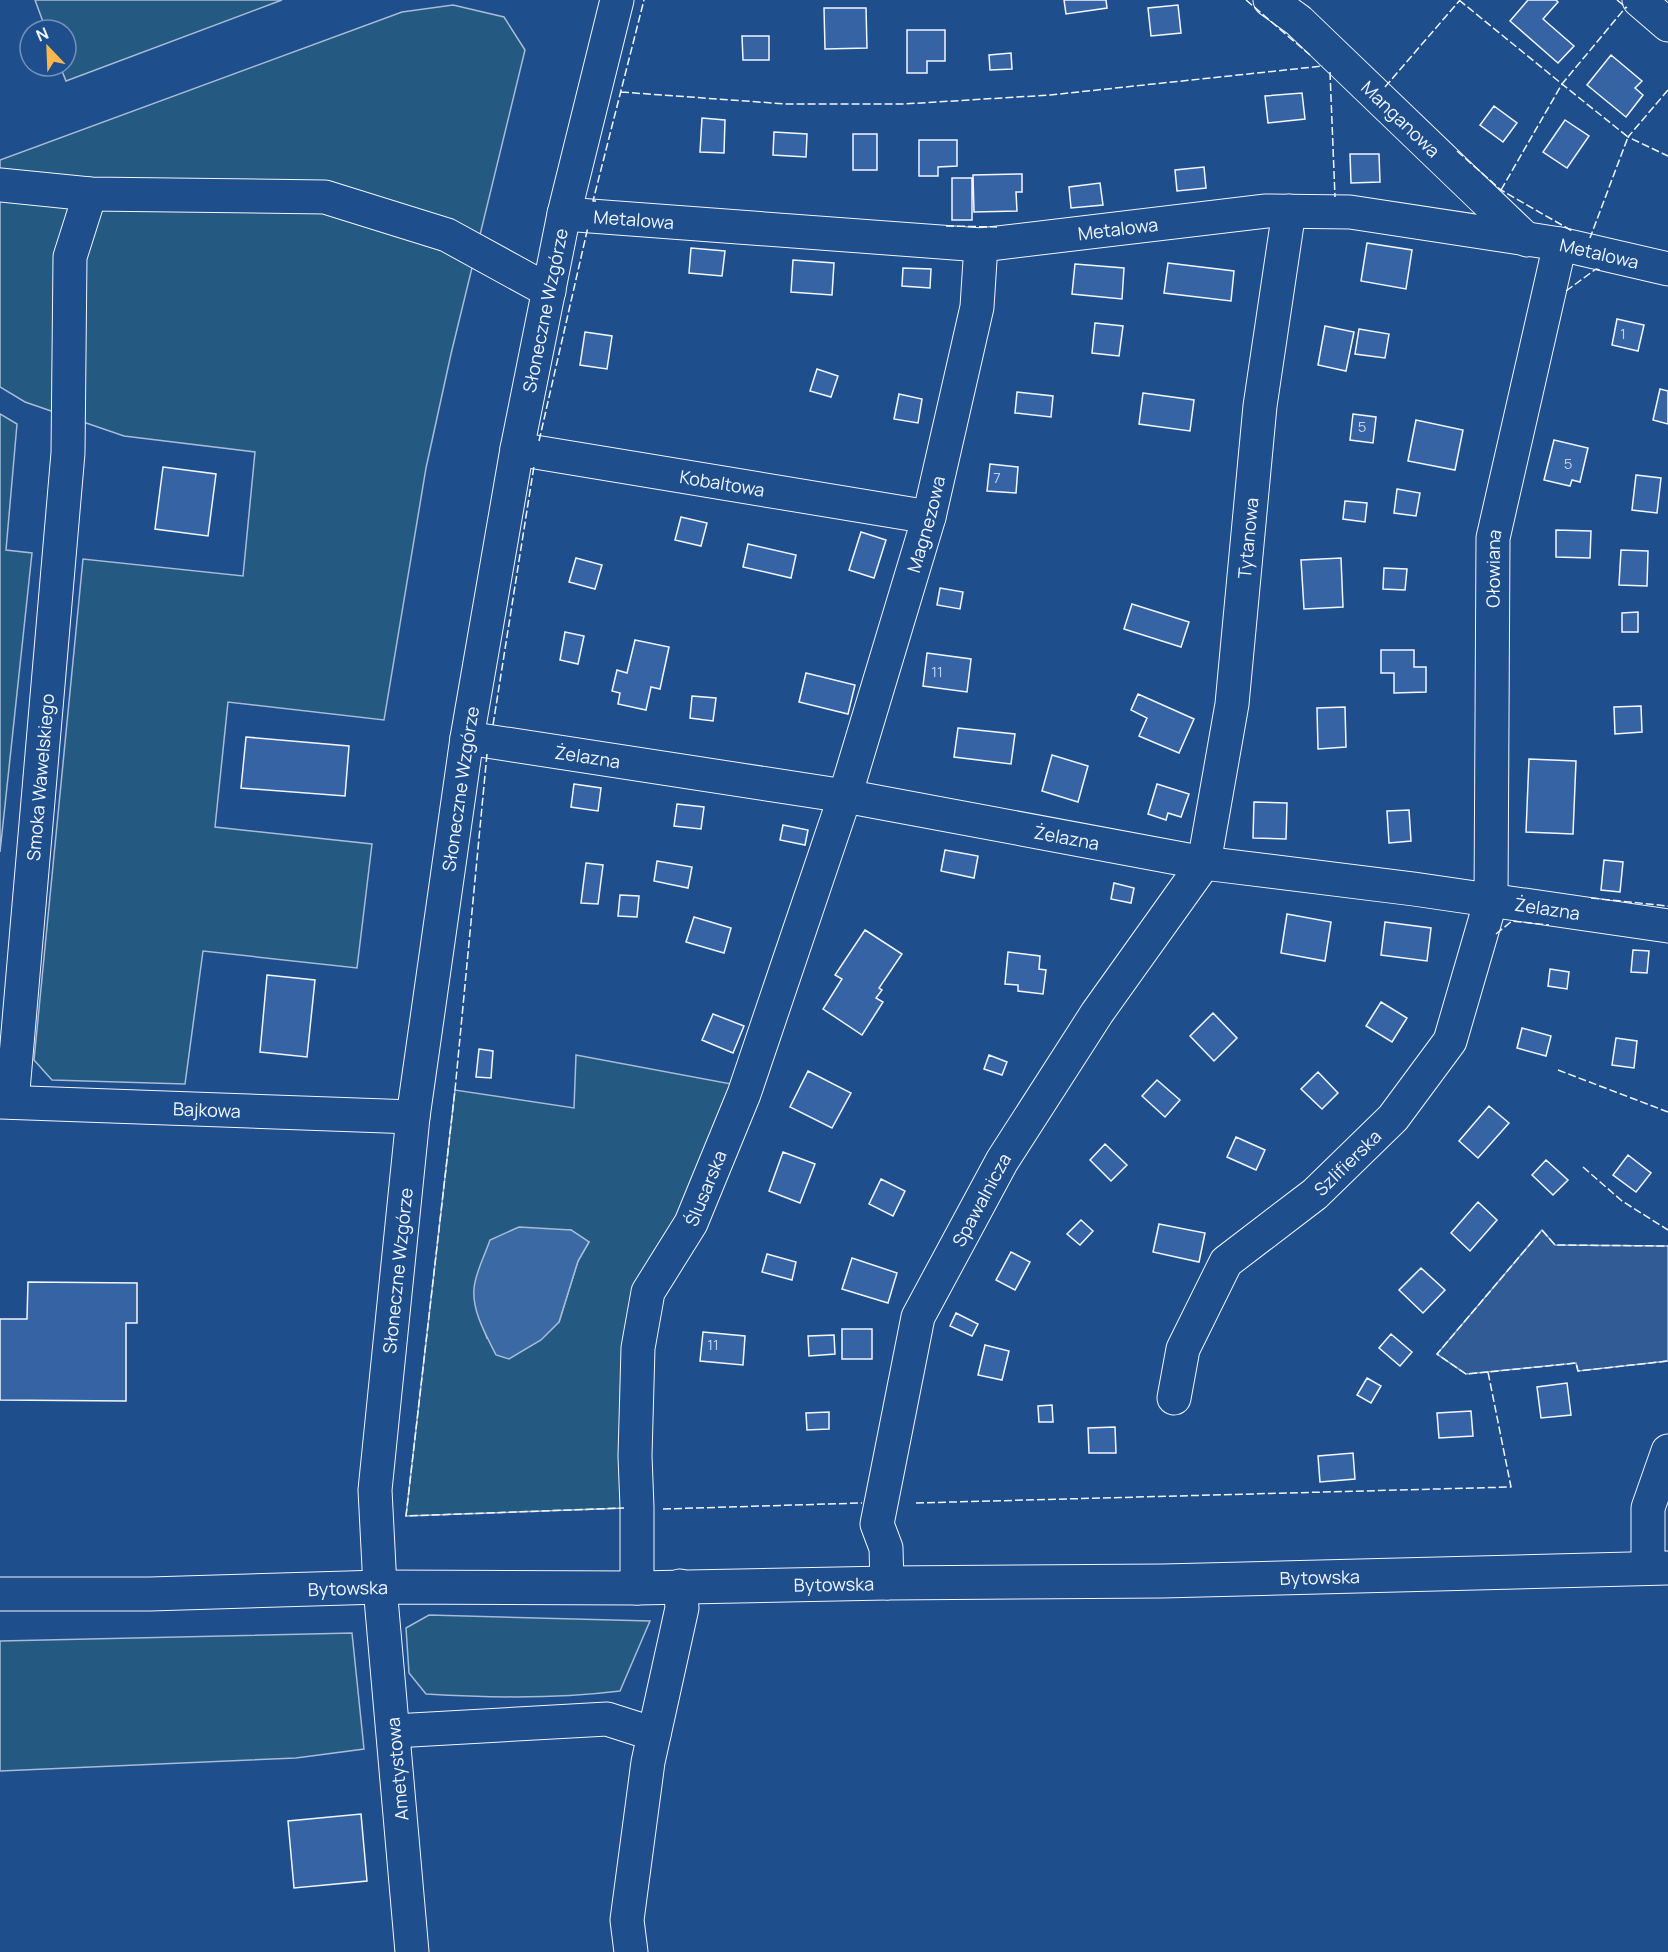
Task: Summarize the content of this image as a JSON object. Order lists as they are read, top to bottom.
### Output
{
  "streets": {
    "street": [
      "Manganowa",
      "Metalowa",
      "Słoneczne Wzgórze",
      "Kobaltowa",
      "Magnezowa",
      "Tytanowa",
      "Ołowiana",
      "Żelazna",
      "Smoka Wawelskiego",
      "Bajkowa",
      "Szlifierska",
      "Ślusarska",
      "Spawalnicza",
      "Bytowska",
      "Ametystowa"
    ]
  },
  "crossings": [
    ["Manganowa", "Metalowa"],
    ["Metalowa", "Słoneczne Wzgórze"],
    ["Metalowa", "Magnezowa"],
    ["Metalowa", "Tytanowa"],
    ["Metalowa", "Ołowiana"],
    ["Słoneczne Wzgórze", "Kobaltowa"],
    ["Słoneczne Wzgórze", "Żelazna"],
    ["Słoneczne Wzgórze", "Bajkowa"],
    ["Słoneczne Wzgórze", "Bytowska"],
    ["Słoneczne Wzgórze", "Ametystowa"],
    ["Kobaltowa", "Magnezowa"],
    ["Magnezowa", "Żelazna"],
    ["Magnezowa", "Ślusarska"],
    ["Tytanowa", "Żelazna"],
    ["Tytanowa", "Spawalnicza"],
    ["Ołowiana", "Żelazna"],
    ["Ołowiana", "Szlifierska"],
    ["Żelazna", "Szlifierska"],
    ["Żelazna", "Ślusarska"],
    ["Żelazna", "Spawalnicza"],
    ["Smoka Wawelskiego", "Bajkowa"],
    ["Ślusarska", "Bytowska"],
    ["Spawalnicza", "Bytowska"],
    ["Bytowska", "Ametystowa"]
  ],
  "house_numbers": [
    "1",
    "5",
    "5",
    "7",
    "11",
    "11"
  ],
  "north": "top left"
}
